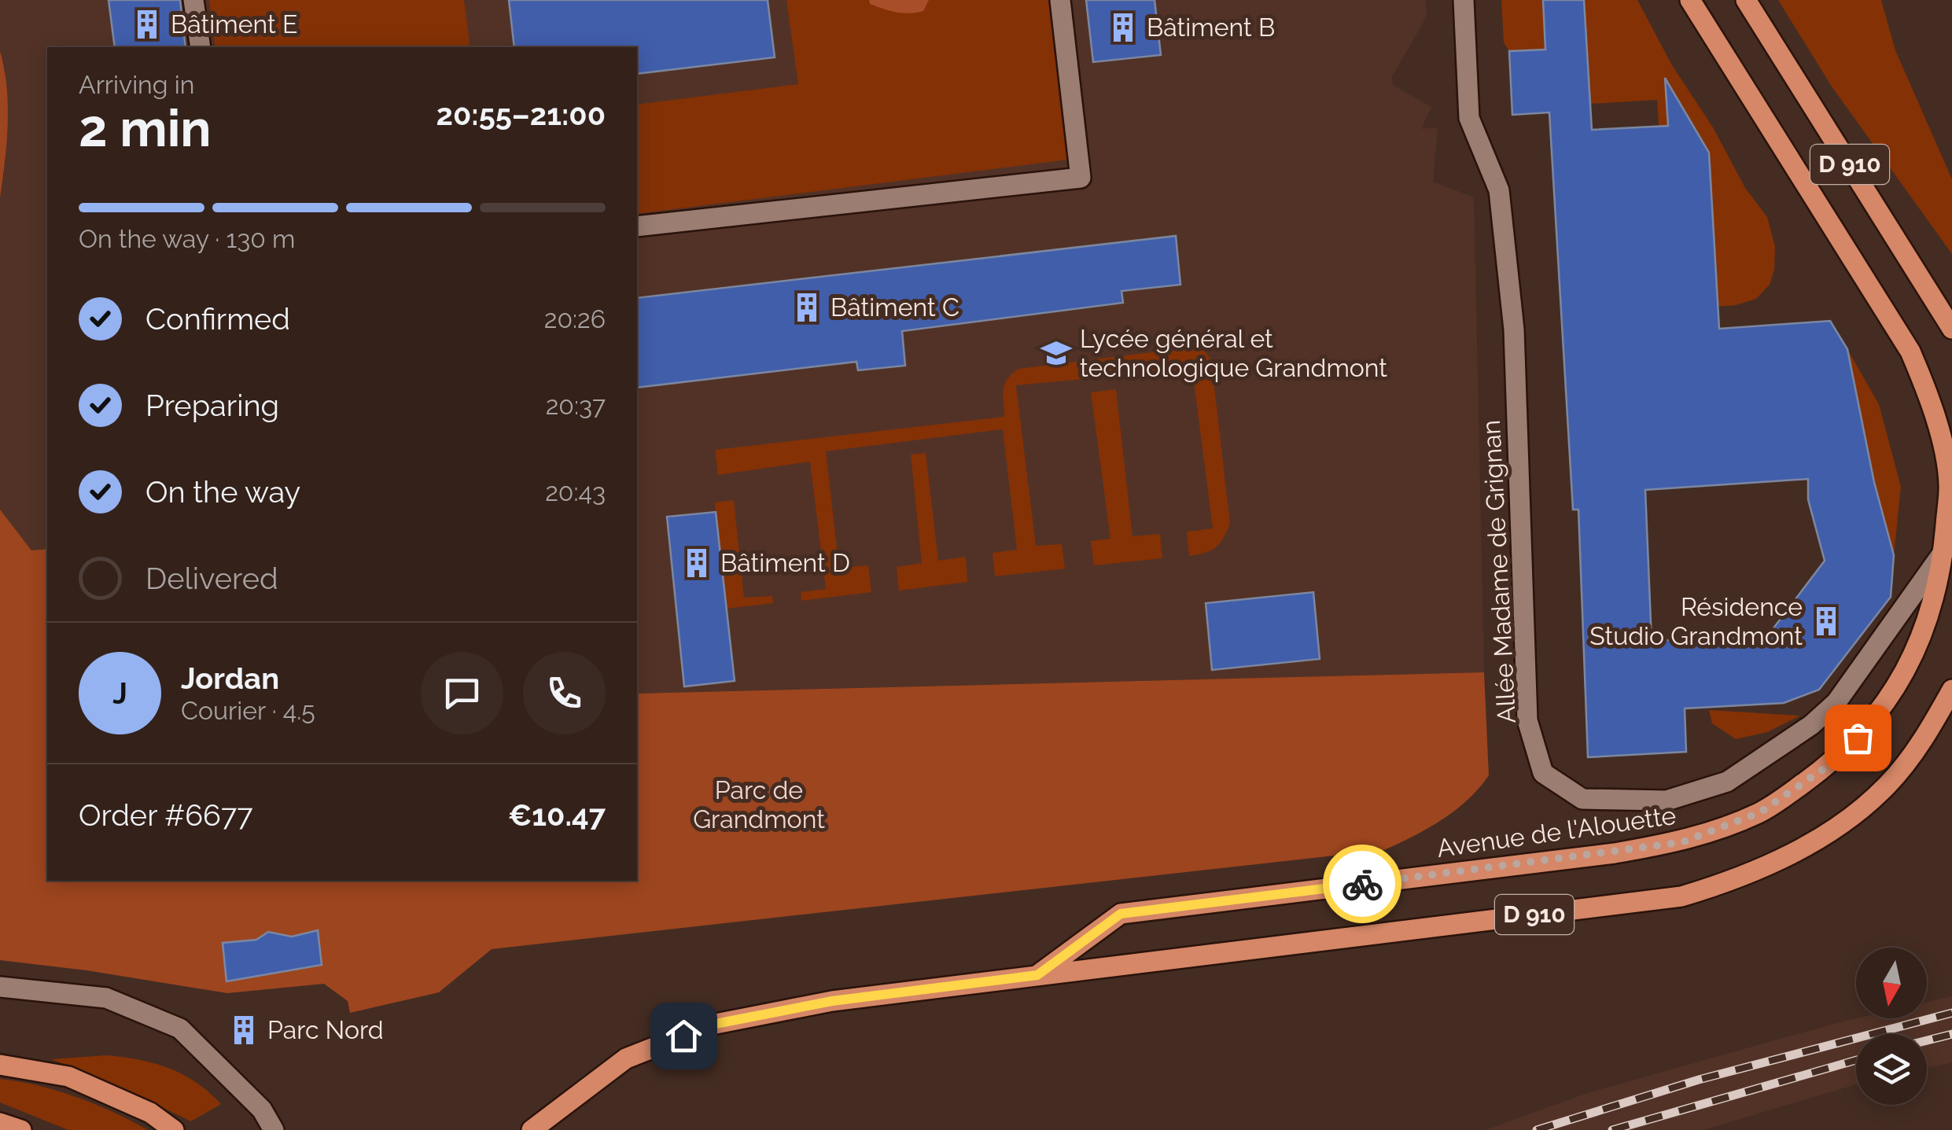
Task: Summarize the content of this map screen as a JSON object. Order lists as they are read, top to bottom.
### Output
{
  "streets": {
    "main road": ["D 910", "Avenue de l'Alouette"],
    "street": ["Allée Madame de Grignan"]
  },
  "crossings": [
    ["Allée Madame de Grignan", "Avenue de l'Alouette"]
  ],
  "parks": ["Parc de Grandmont"],
  "places": {
    "building": [
      "Bâtiment E",
      "Bâtiment B",
      "Bâtiment C",
      "Bâtiment D",
      "Résidence Studio Grandmont",
      "Parc Nord"
    ],
    "school or university": ["Lycée général et technologique Grandmont"]
  },
  "north": "bottom",
  "page": {
    "heading": ["2 min", "Arriving in", "20:55–21:00"],
    "panel": [
      "Jordan",
      "Courier · 4.5",
      "Order #6677",
      "€10.47"
    ],
    "bar": "On the way · 130 m",
    "list": [
      ["Confirmed", "20:26"],
      ["Preparing", "20:37"],
      ["On the way", "20:43"],
      "Delivered"
    ],
    "round": "J"
  }
}
